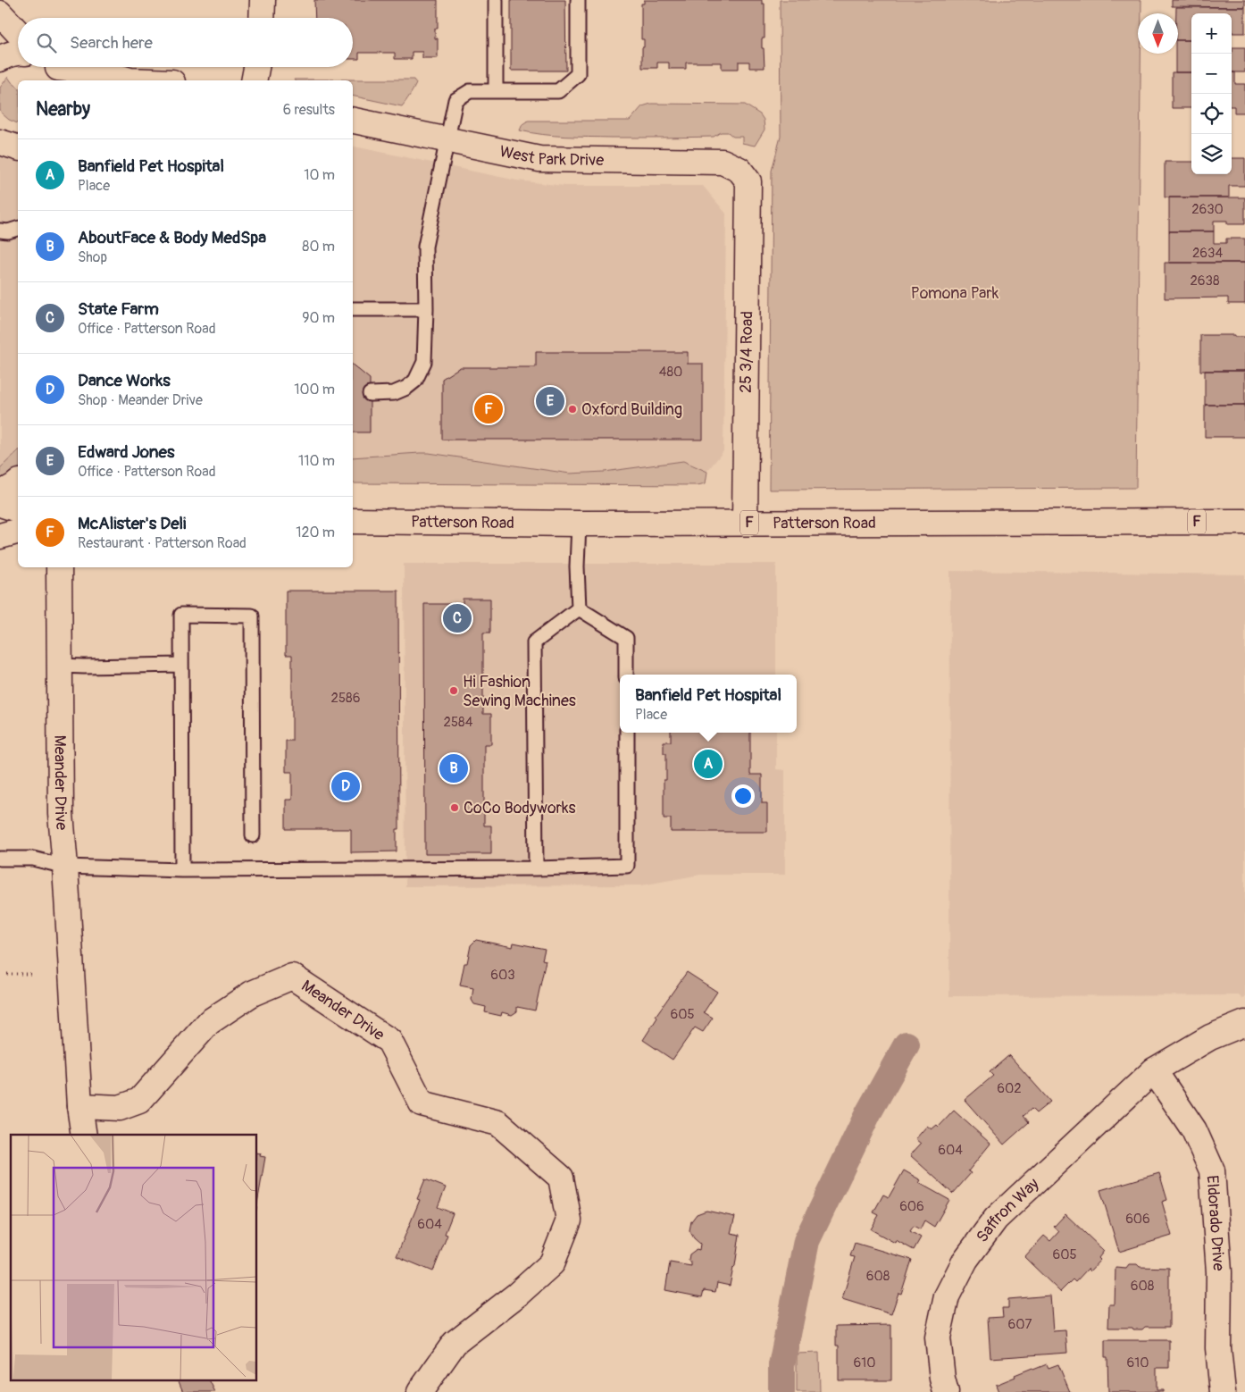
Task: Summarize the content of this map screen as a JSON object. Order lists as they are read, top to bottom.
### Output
{
  "streets": {
    "street": [
      "West Park Drive",
      "25 3/4 Road",
      "Patterson Road",
      "F",
      "Meander Drive",
      "Saffron Way",
      "Eldorado Drive"
    ]
  },
  "crossings": [
    ["West Park Drive", "25 3/4 Road"],
    ["25 3/4 Road", "Patterson Road"],
    ["Saffron Way", "Eldorado Drive"]
  ],
  "parks": ["Pomona Park"],
  "places": ["Oxford Building", "Hi Fashion Sewing Machines", "CoCo Bodyworks"],
  "house_numbers": [
    "2630",
    "2634",
    "2638",
    "480",
    "2586",
    "2584",
    "603",
    "605",
    "602",
    "604",
    "606",
    "606",
    "604",
    "605",
    "608",
    "608",
    "607",
    "610",
    "610"
  ],
  "north": "bottom",
  "page": {
    "map_buttons": ["+", "−"],
    "search": "Search here",
    "heading": ["Nearby", "6 results"],
    "list": [
      {
        "mark": "A",
        "name": "Banfield Pet Hospital",
        "note": "Place",
        "value": "10 m"
      },
      {
        "mark": "B",
        "name": "AboutFace & Body MedSpa",
        "note": "Shop",
        "value": "80 m"
      },
      {
        "mark": "C",
        "name": "State Farm",
        "note": "Office · Patterson Road",
        "value": "90 m"
      },
      {
        "mark": "D",
        "name": "Dance Works",
        "note": "Shop · Meander Drive",
        "value": "100 m"
      },
      {
        "mark": "E",
        "name": "Edward Jones",
        "note": "Office · Patterson Road",
        "value": "110 m"
      },
      {
        "mark": "F",
        "name": "McAlister's Deli",
        "note": "Restaurant · Patterson Road",
        "value": "120 m"
      }
    ],
    "pins": [
      "E",
      "F",
      "C",
      "A",
      "B",
      "D"
    ],
    "popup": ["Banfield Pet Hospital", "Place"]
  }
}
